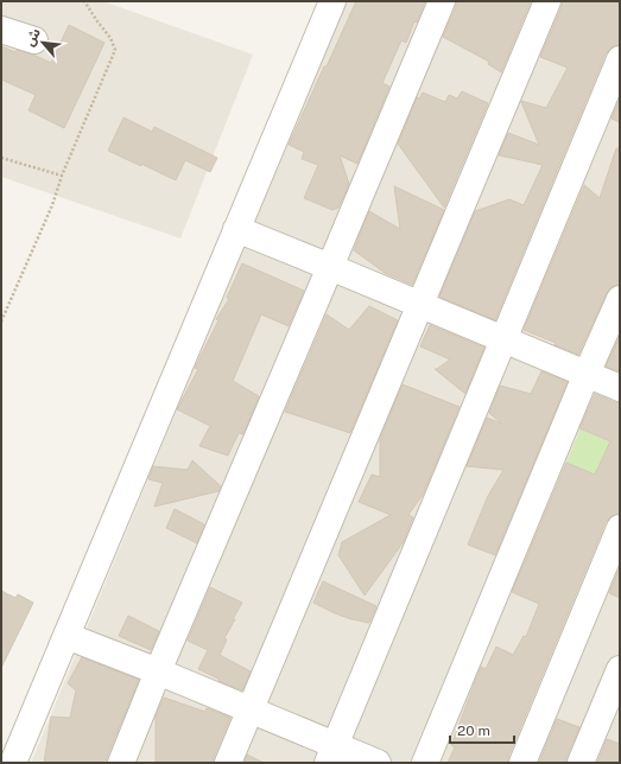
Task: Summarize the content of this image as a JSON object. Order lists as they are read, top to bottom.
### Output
{
  "scale_bar": "20 m",
  "north": "top left"
}
